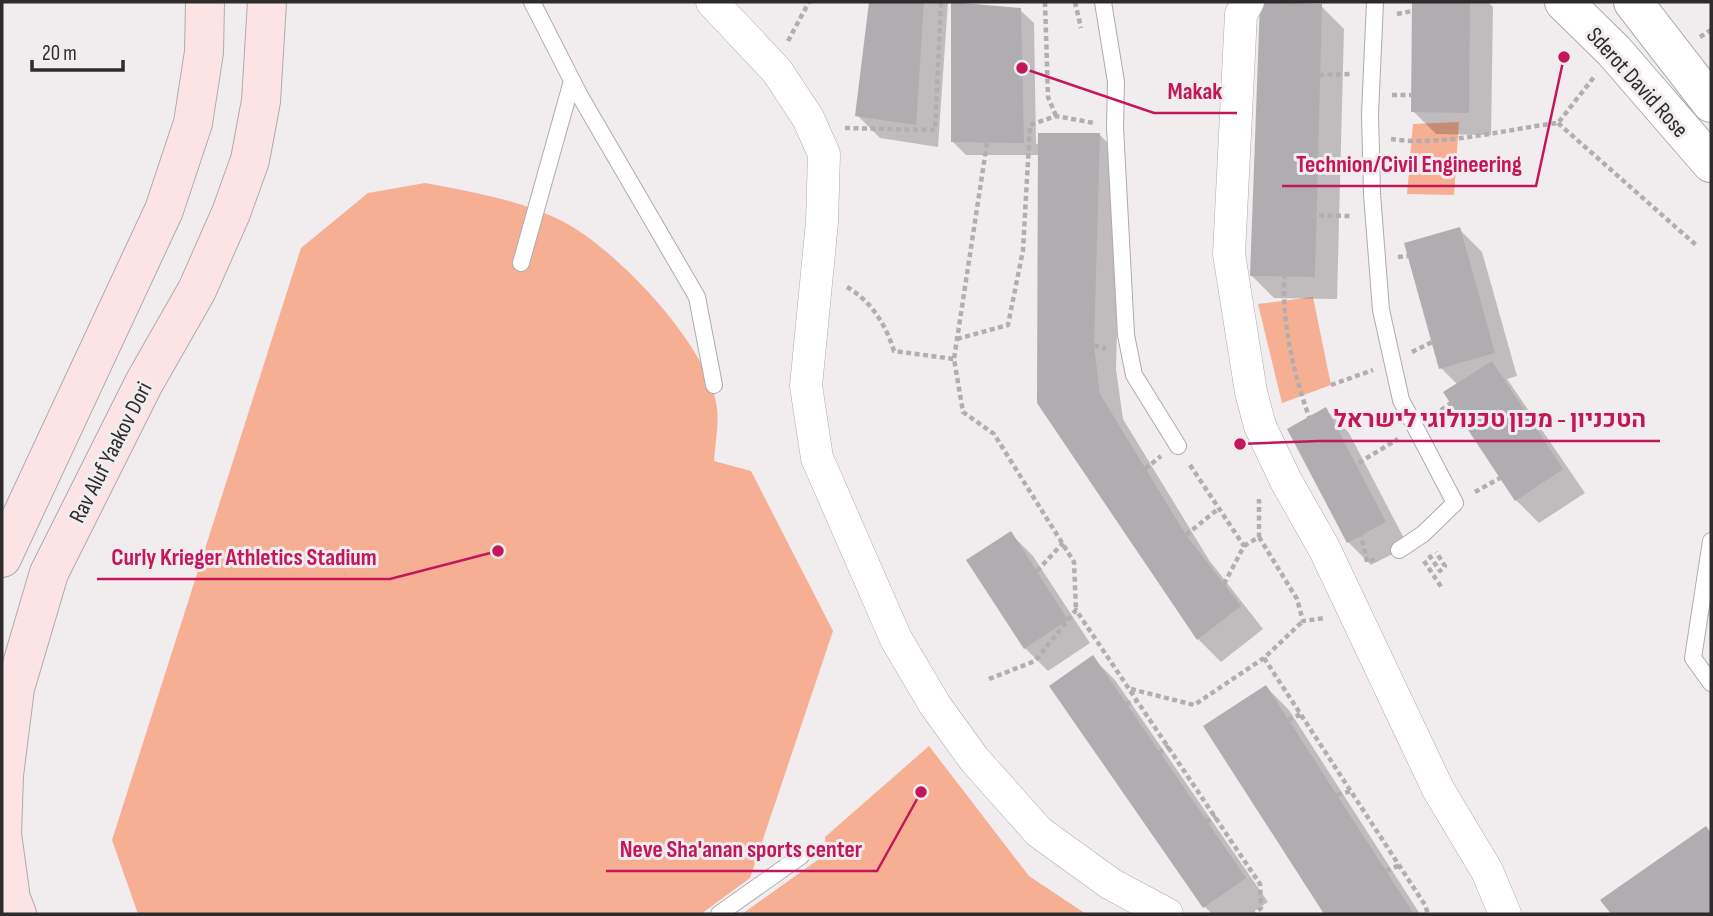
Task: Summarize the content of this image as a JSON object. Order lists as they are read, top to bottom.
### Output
{
  "streets": {
    "main road": ["Rav Aluf Yaakov Dori"],
    "street": ["Sderot David Rose"]
  },
  "places": [
    "Technion/Civil Engineering",
    "Makak",
    "הטכניון - מכון טכנולוגי לישראל",
    "Curly Krieger Athletics Stadium",
    "Neve Sha'anan sports center"
  ],
  "scale_bar": "20 m"
}
